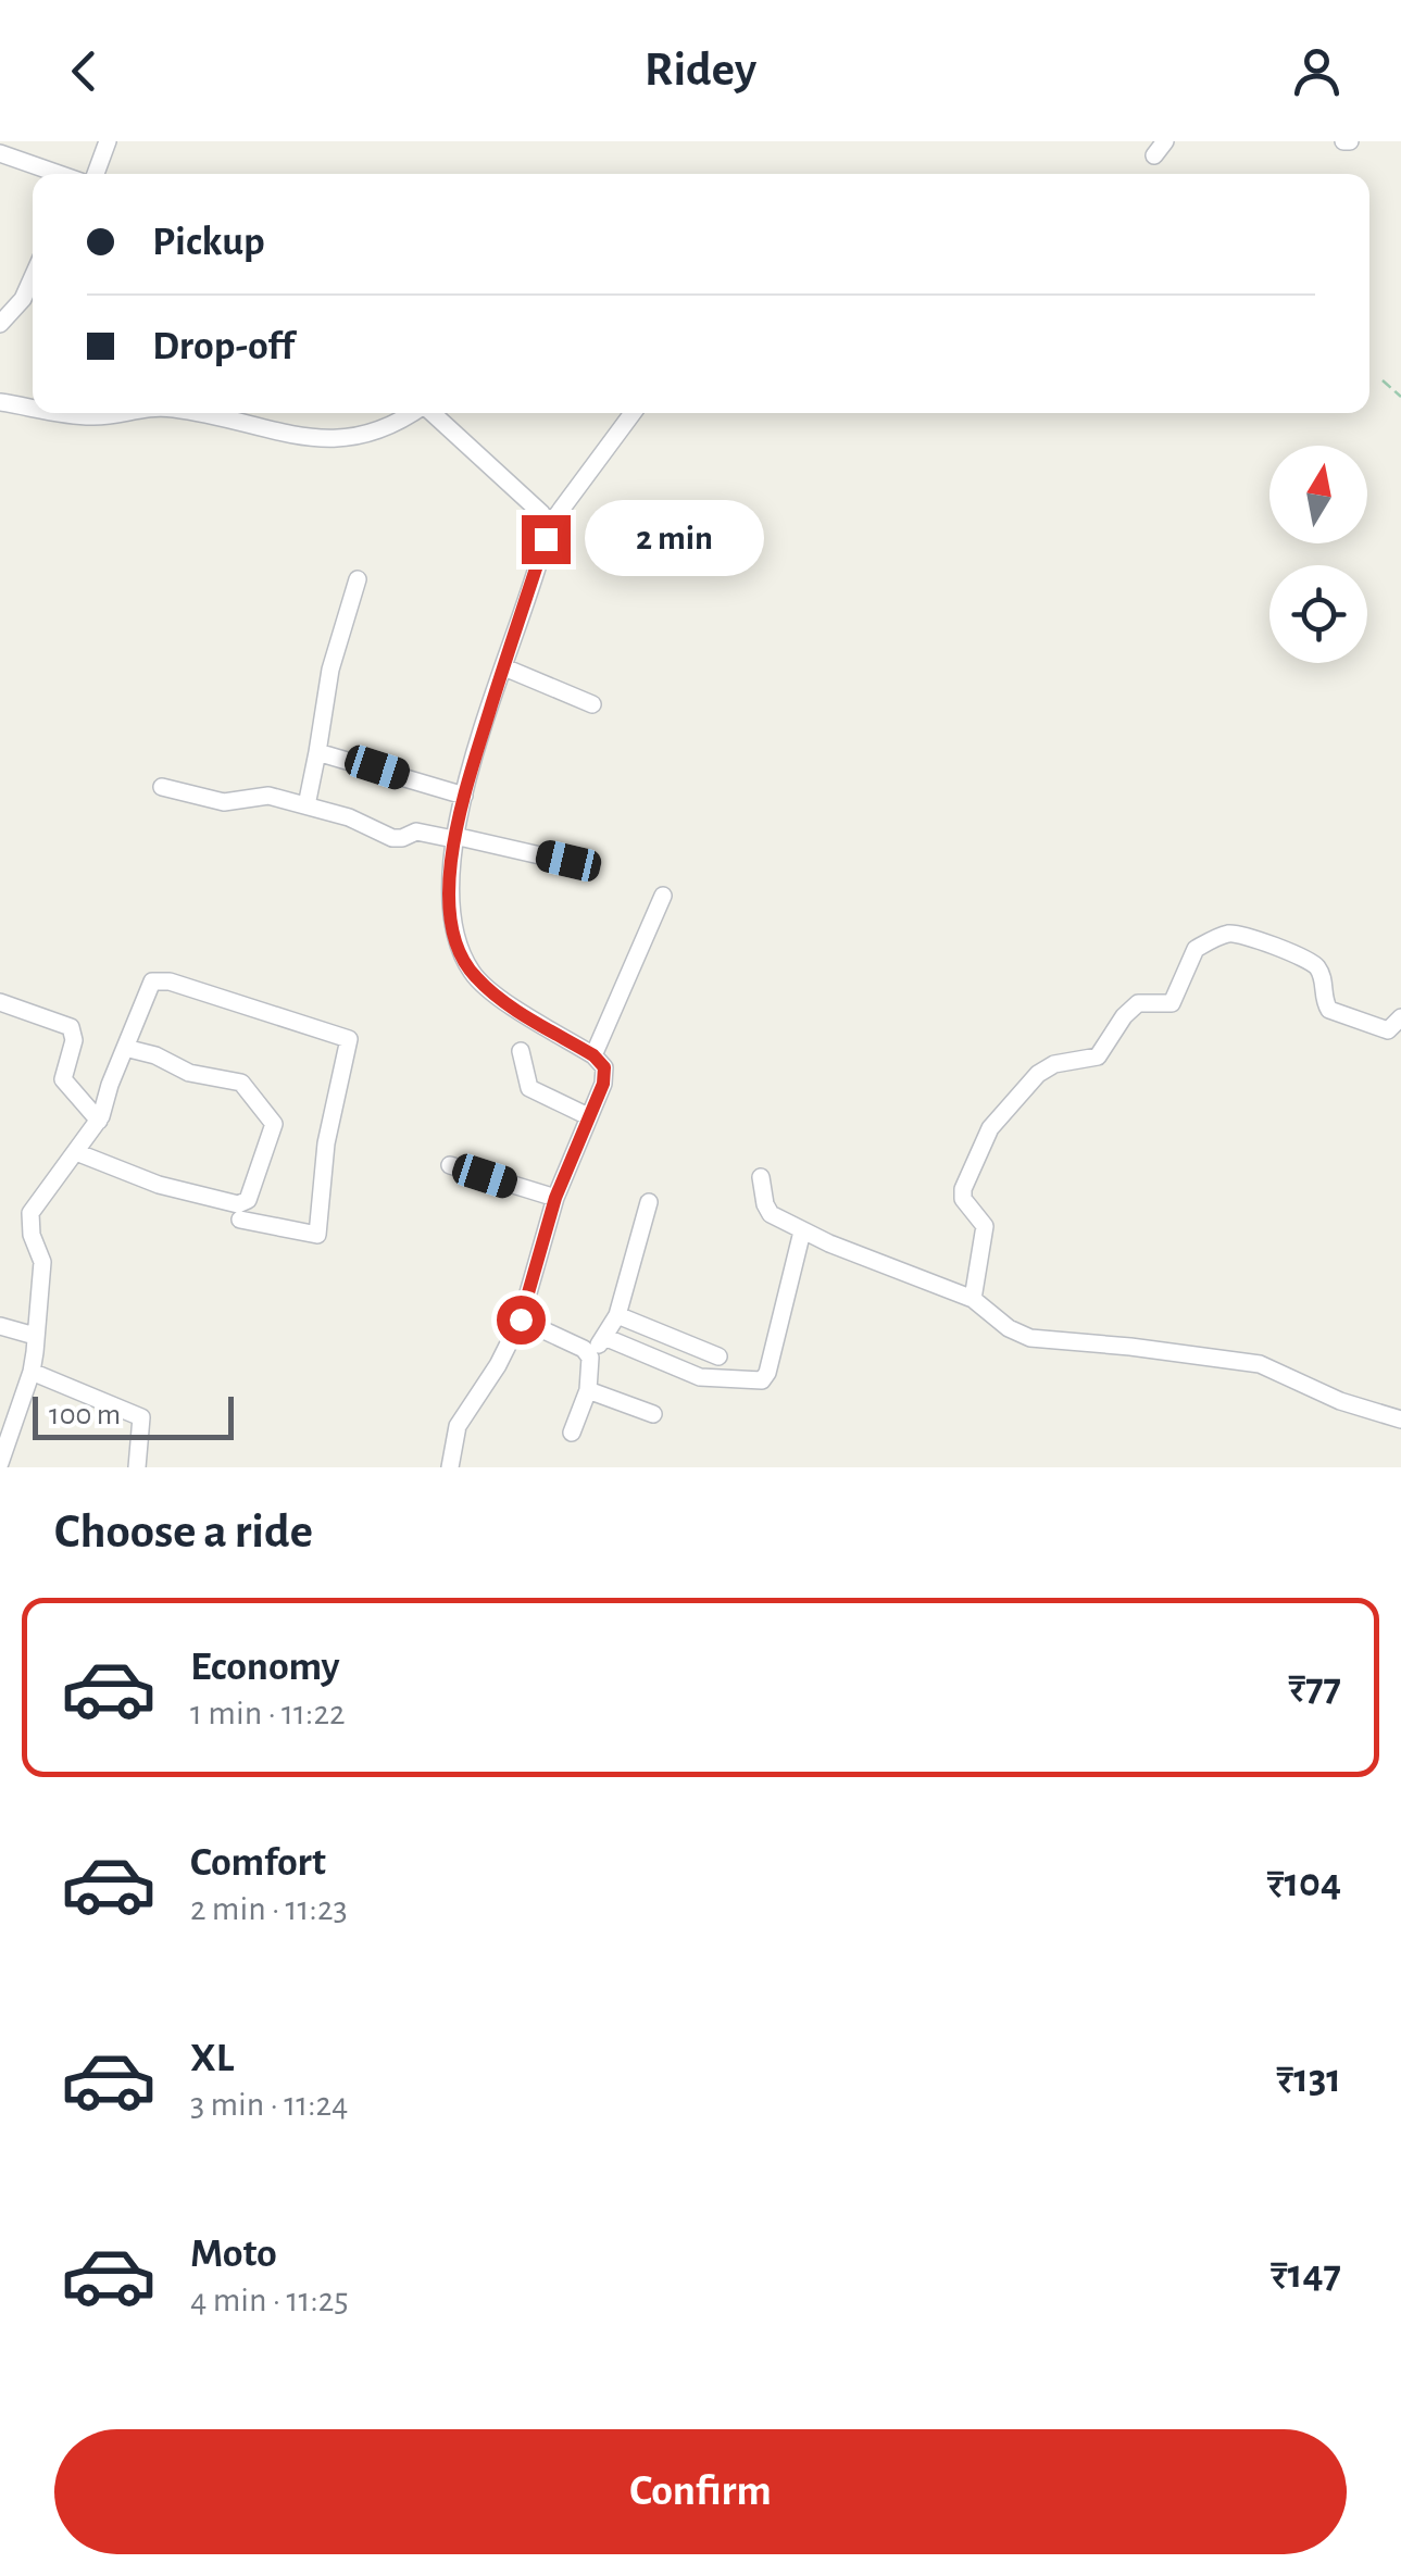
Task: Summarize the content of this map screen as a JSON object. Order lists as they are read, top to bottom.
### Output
{
  "scale_bar": "100 m",
  "north": "top",
  "page": {
    "header": "Ridey",
    "banner": ["Pickup", "Drop-off"],
    "bubble": "2 min",
    "scale": "100 m",
    "heading": "Choose a ride",
    "list": [
      {
        "name": "Economy",
        "note": "1 min · 11:22",
        "value": "₹77"
      },
      {
        "name": "Comfort",
        "note": "2 min · 11:23",
        "value": "₹104"
      },
      {
        "name": "XL",
        "note": "3 min · 11:24",
        "value": "₹131"
      },
      {
        "name": "Moto",
        "note": "4 min · 11:25",
        "value": "₹147"
      }
    ],
    "buttons": "Confirm"
  }
}
